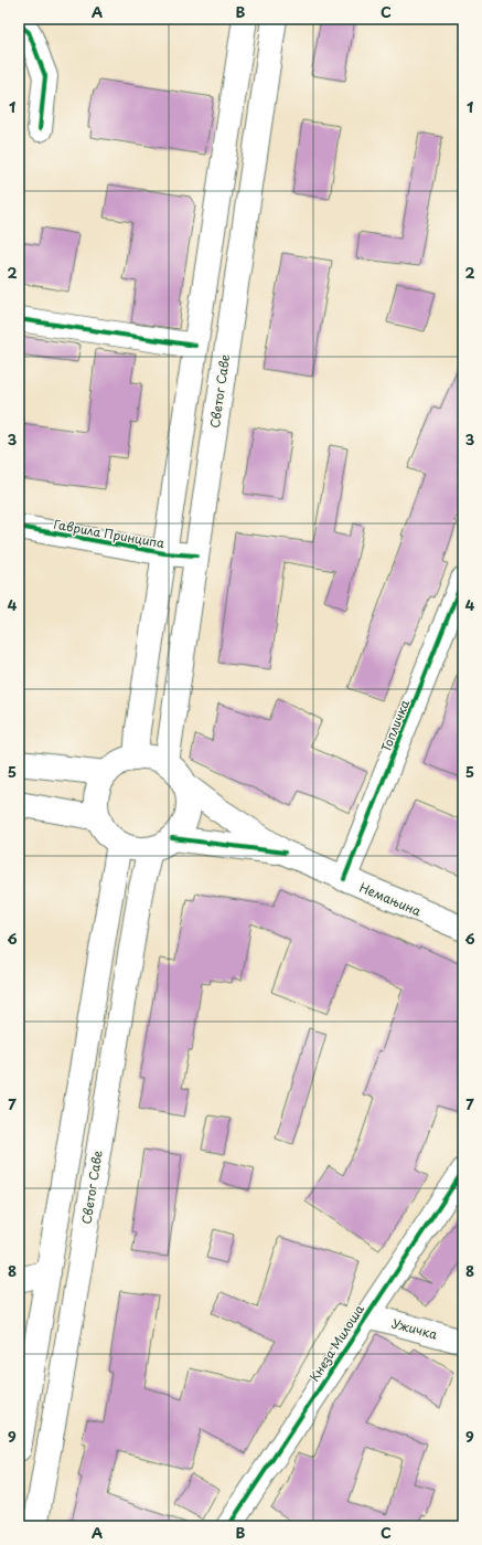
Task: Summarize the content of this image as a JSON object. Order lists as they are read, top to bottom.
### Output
{
  "streets": {
    "main road": [
      "Светог Саве",
      "Гаврила Принципа",
      "Топличка",
      "Немањина",
      "Ужичка",
      "Кнеза Милоша"
    ]
  },
  "crossings": [
    ["Светог Саве", "Гаврила Принципа"],
    ["Светог Саве", "Немањина"],
    ["Топличка", "Немањина"],
    ["Ужичка", "Кнеза Милоша"]
  ],
  "grid": {
    "columns": ["A", "B", "C"],
    "rows": [
      "1",
      "2",
      "3",
      "4",
      "5",
      "6",
      "7",
      "8",
      "9"
    ]
  }
}
